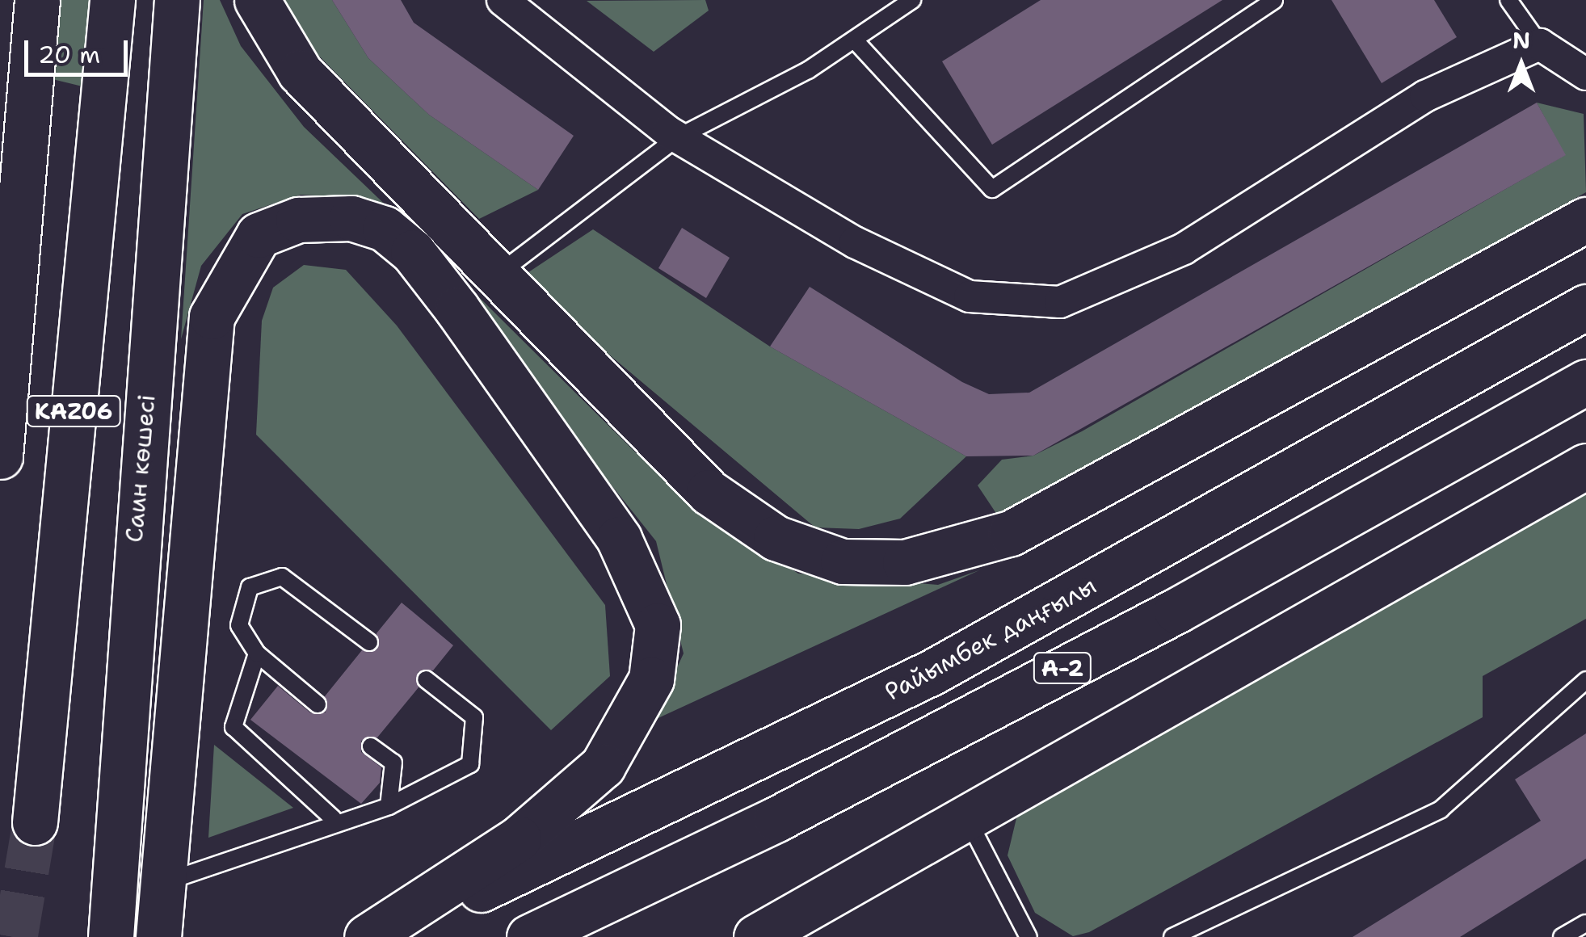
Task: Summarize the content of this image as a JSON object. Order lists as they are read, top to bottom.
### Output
{
  "streets": {
    "main road": [
      "KАZ06",
      "Саин көшесі",
      "Райымбек даңғылы",
      "A-2"
    ]
  },
  "scale_bar": "20 m",
  "north": "top"
}
